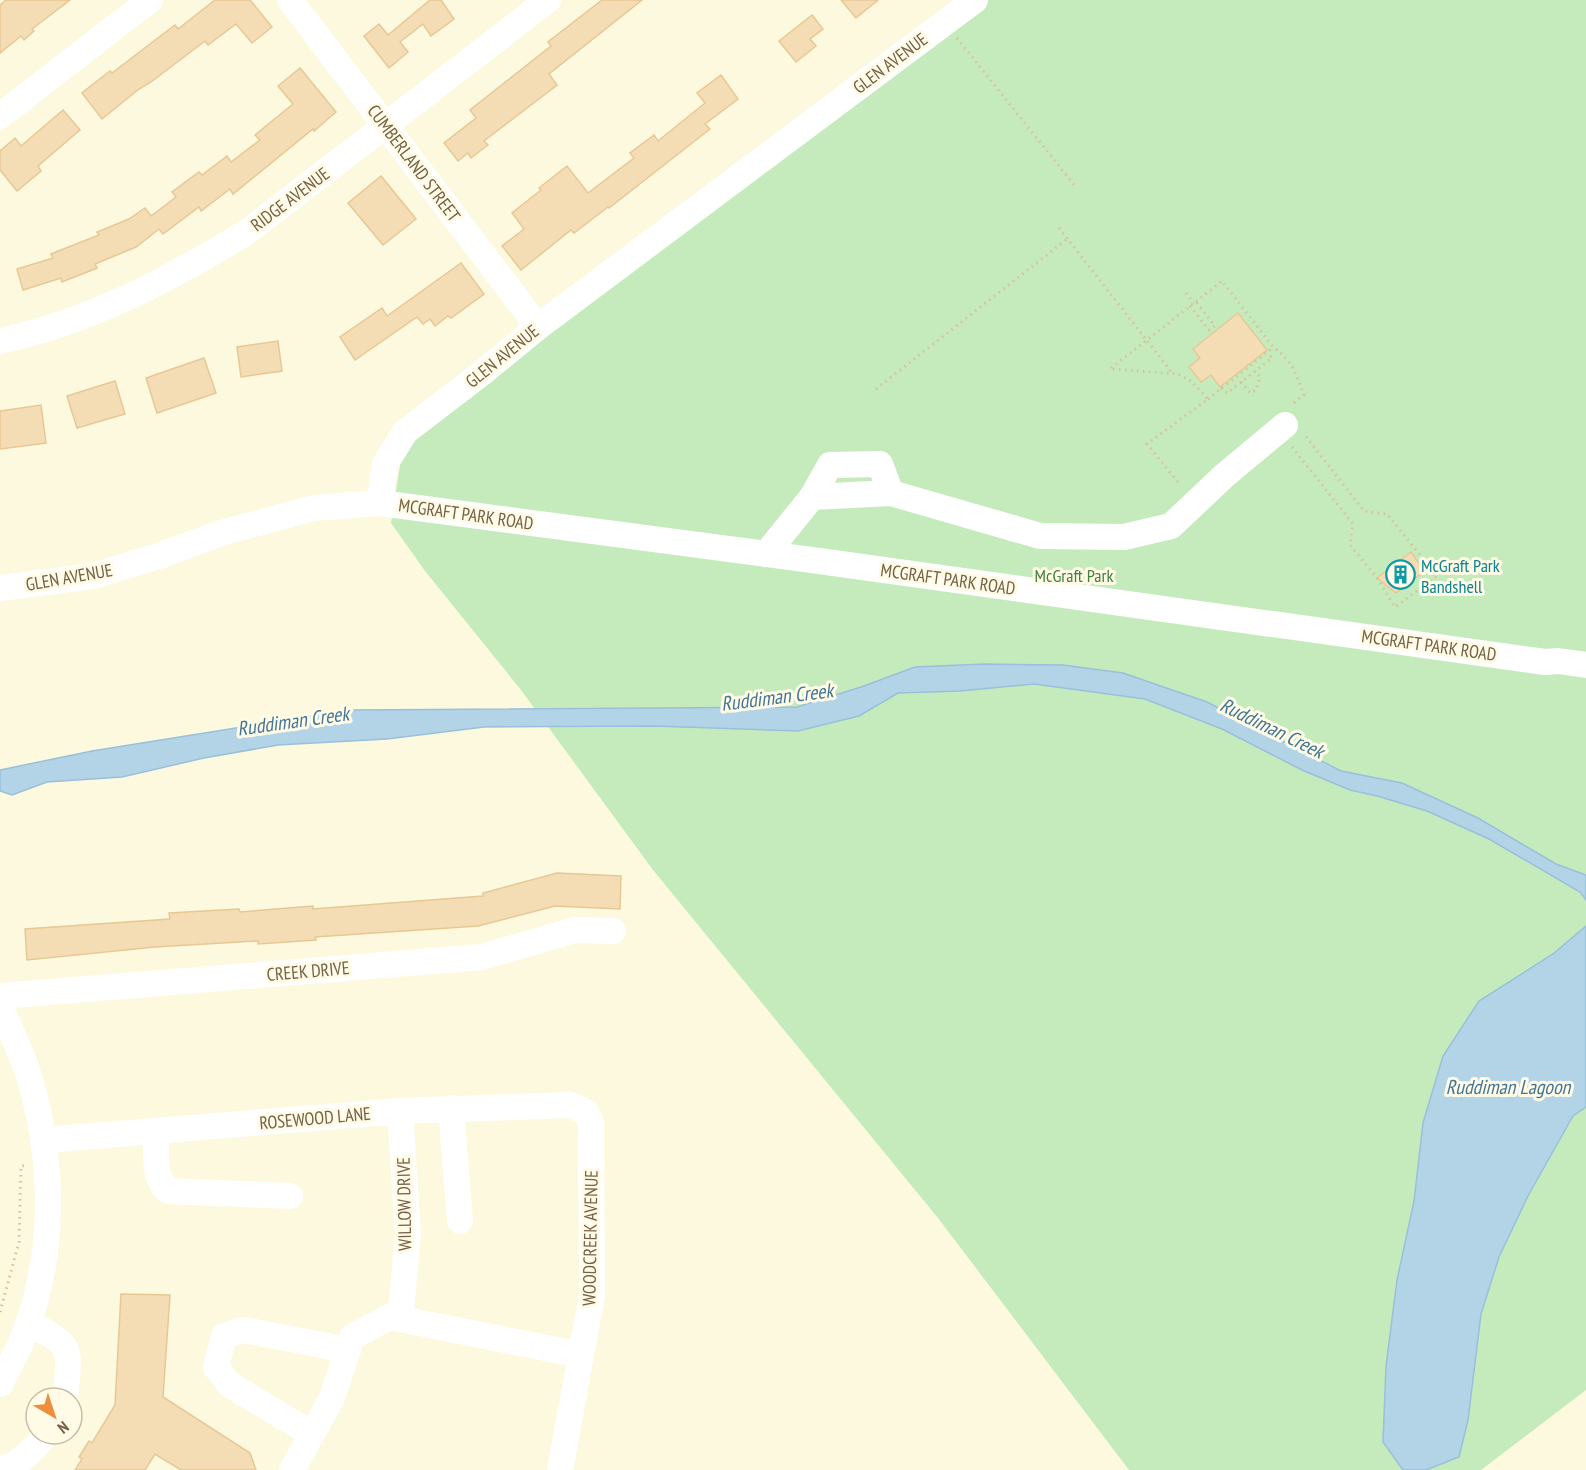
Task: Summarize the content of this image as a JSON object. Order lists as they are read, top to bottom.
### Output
{
  "streets": {
    "street": [
      "GLEN AVENUE",
      "CUMBERLAND STREET",
      "RIDGE AVENUE",
      "MCGRAFT PARK ROAD",
      "CREEK DRIVE",
      "ROSEWOOD LANE",
      "WILLOW DRIVE",
      "WOODCREEK AVENUE"
    ]
  },
  "crossings": [
    ["GLEN AVENUE", "CUMBERLAND STREET"],
    ["GLEN AVENUE", "MCGRAFT PARK ROAD"],
    ["CUMBERLAND STREET", "RIDGE AVENUE"],
    ["ROSEWOOD LANE", "WILLOW DRIVE"],
    ["ROSEWOOD LANE", "WOODCREEK AVENUE"]
  ],
  "water": ["Ruddiman Creek", "Ruddiman Lagoon"],
  "parks": ["McGraft Park"],
  "places": {
    "building": ["McGraft Park Bandshell"]
  },
  "north": "bottom right"
}
